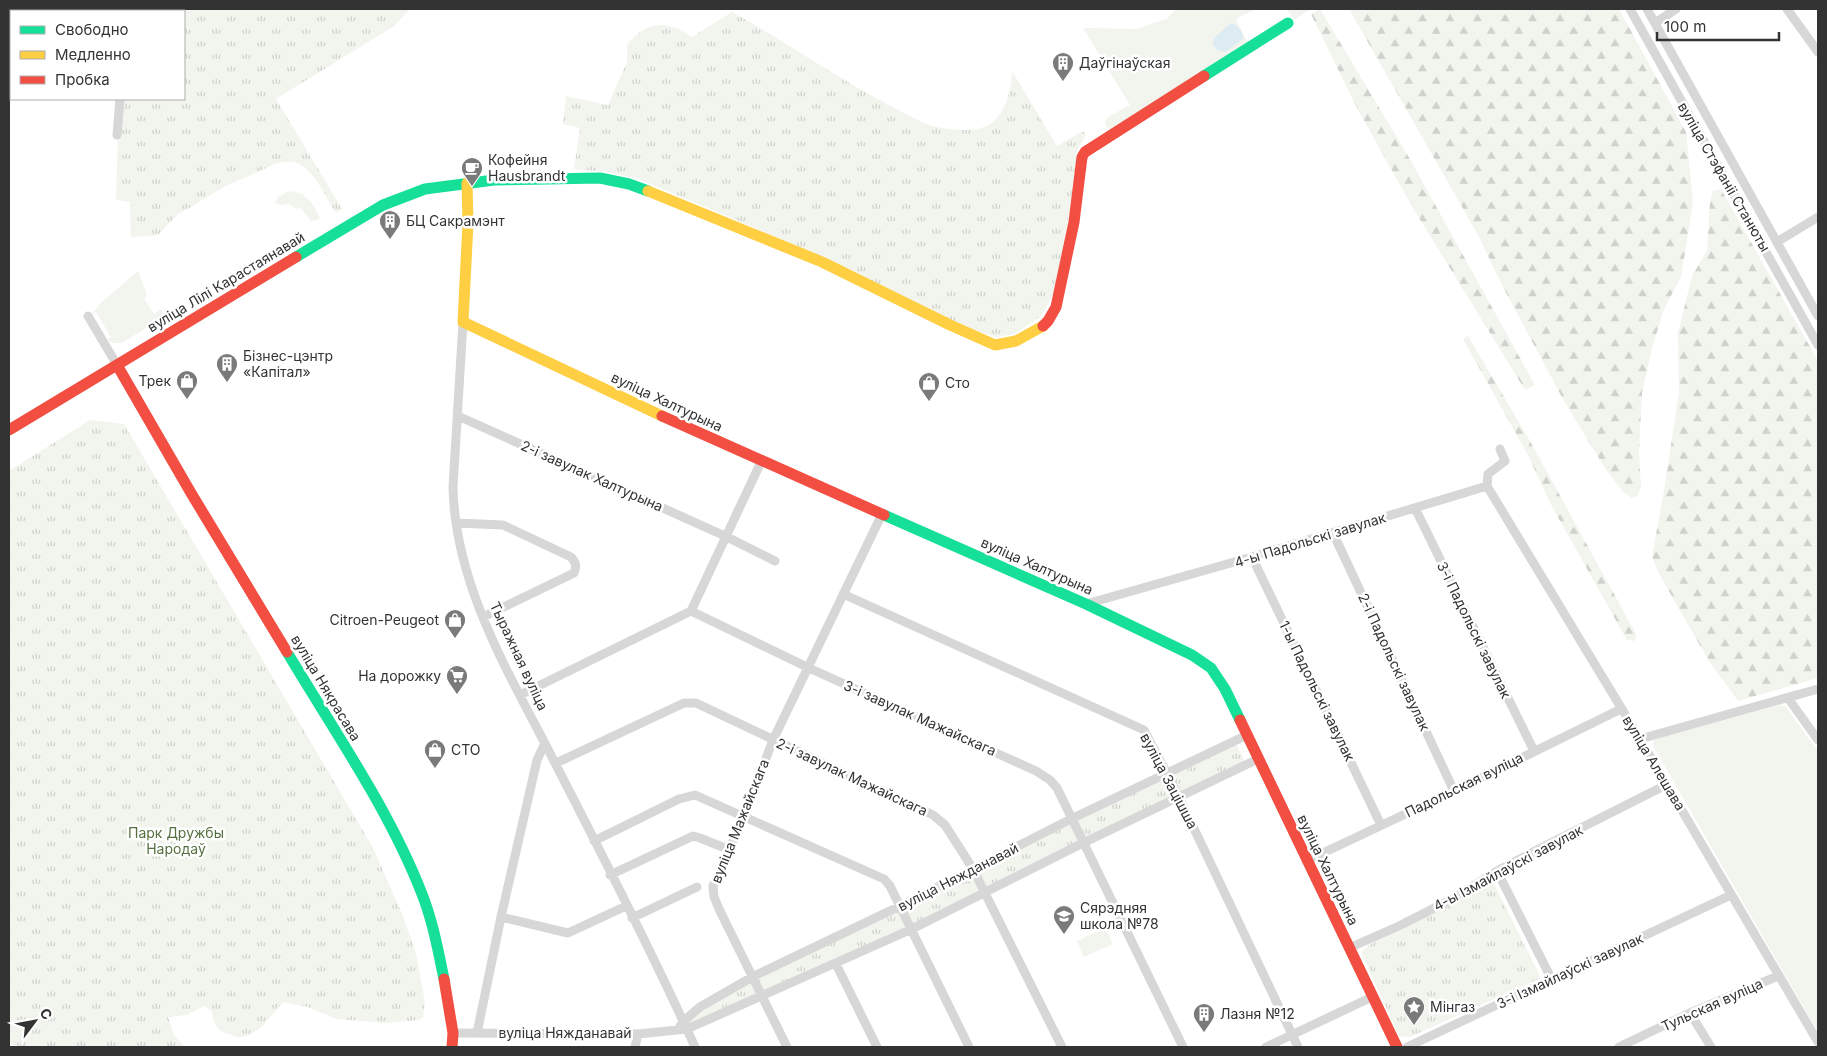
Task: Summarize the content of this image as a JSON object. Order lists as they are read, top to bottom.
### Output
{
  "streets": {
    "street": [
      "вуліца Стэфаніі Станюты",
      "вуліца Лілі Карастаянавай",
      "вуліца Халтурына",
      "2-і завулак Халтурына",
      "4-ы Падольскі завулак",
      "3-і Падольскі завулак",
      "Тыражная вуліца",
      "2-і Падольскі завулак",
      "вуліца Някрасава",
      "1-ы Падольскі завулак",
      "3-і завулак Мажайскага",
      "вуліца Алешава",
      "2-і завулак Мажайскага",
      "вуліца Зацішша",
      "Падольская вуліца",
      "вуліца Мажайскага",
      "4-ы Ізмайлаўскі завулак",
      "вуліца Няжданавай",
      "3-і Ізмайлаўскі завулак",
      "Тульская вуліца"
    ]
  },
  "crossings": [
    ["вуліца Лілі Карастаянавай", "Тыражная вуліца"],
    ["вуліца Лілі Карастаянавай", "вуліца Някрасава"],
    ["вуліца Халтурына", "4-ы Падольскі завулак"],
    ["вуліца Халтурына", "Тыражная вуліца"],
    ["вуліца Халтурына", "Падольская вуліца"],
    ["вуліца Халтурына", "вуліца Мажайскага"],
    ["вуліца Халтурына", "4-ы Ізмайлаўскі завулак"],
    ["вуліца Халтурына", "вуліца Няжданавай"],
    ["2-і завулак Халтурына", "Тыражная вуліца"],
    ["4-ы Падольскі завулак", "3-і Падольскі завулак"],
    ["4-ы Падольскі завулак", "2-і Падольскі завулак"],
    ["4-ы Падольскі завулак", "1-ы Падольскі завулак"],
    ["4-ы Падольскі завулак", "вуліца Алешава"],
    ["3-і Падольскі завулак", "Падольская вуліца"],
    ["Тыражная вуліца", "2-і завулак Мажайскага"],
    ["Тыражная вуліца", "вуліца Няжданавай"],
    ["2-і Падольскі завулак", "Падольская вуліца"],
    ["вуліца Някрасава", "вуліца Няжданавай"],
    ["1-ы Падольскі завулак", "Падольская вуліца"],
    ["3-і завулак Мажайскага", "вуліца Мажайскага"],
    ["3-і завулак Мажайскага", "вуліца Няжданавай"],
    ["вуліца Алешава", "Падольская вуліца"],
    ["вуліца Алешава", "4-ы Ізмайлаўскі завулак"],
    ["вуліца Алешава", "3-і Ізмайлаўскі завулак"],
    ["вуліца Алешава", "Тульская вуліца"],
    ["2-і завулак Мажайскага", "вуліца Мажайскага"],
    ["2-і завулак Мажайскага", "вуліца Няжданавай"],
    ["вуліца Зацішша", "вуліца Мажайскага"],
    ["вуліца Зацішша", "вуліца Няжданавай"],
    ["вуліца Мажайскага", "вуліца Няжданавай"]
  ],
  "parks": ["Парк Дружбы Народаў"],
  "places": {
    "building": [
      "Даўгінаўская",
      "БЦ Сакрамэнт",
      "Бізнес-цэнтр «Капітал»",
      "Лазня №12"
    ],
    "cafe": ["Кофейня Hausbrandt"],
    "shop": [
      "Трек",
      "Сто",
      "Citroen-Peugeot",
      "СТО"
    ],
    "supermarket": ["На дорожку"],
    "school or university": ["Сярэдняя школа №78"],
    "place": ["Мінгаз"]
  },
  "legend": ["Свободно", "Медленно", "Пробка"],
  "scale_bar": "100 m",
  "north": "top right"
}
